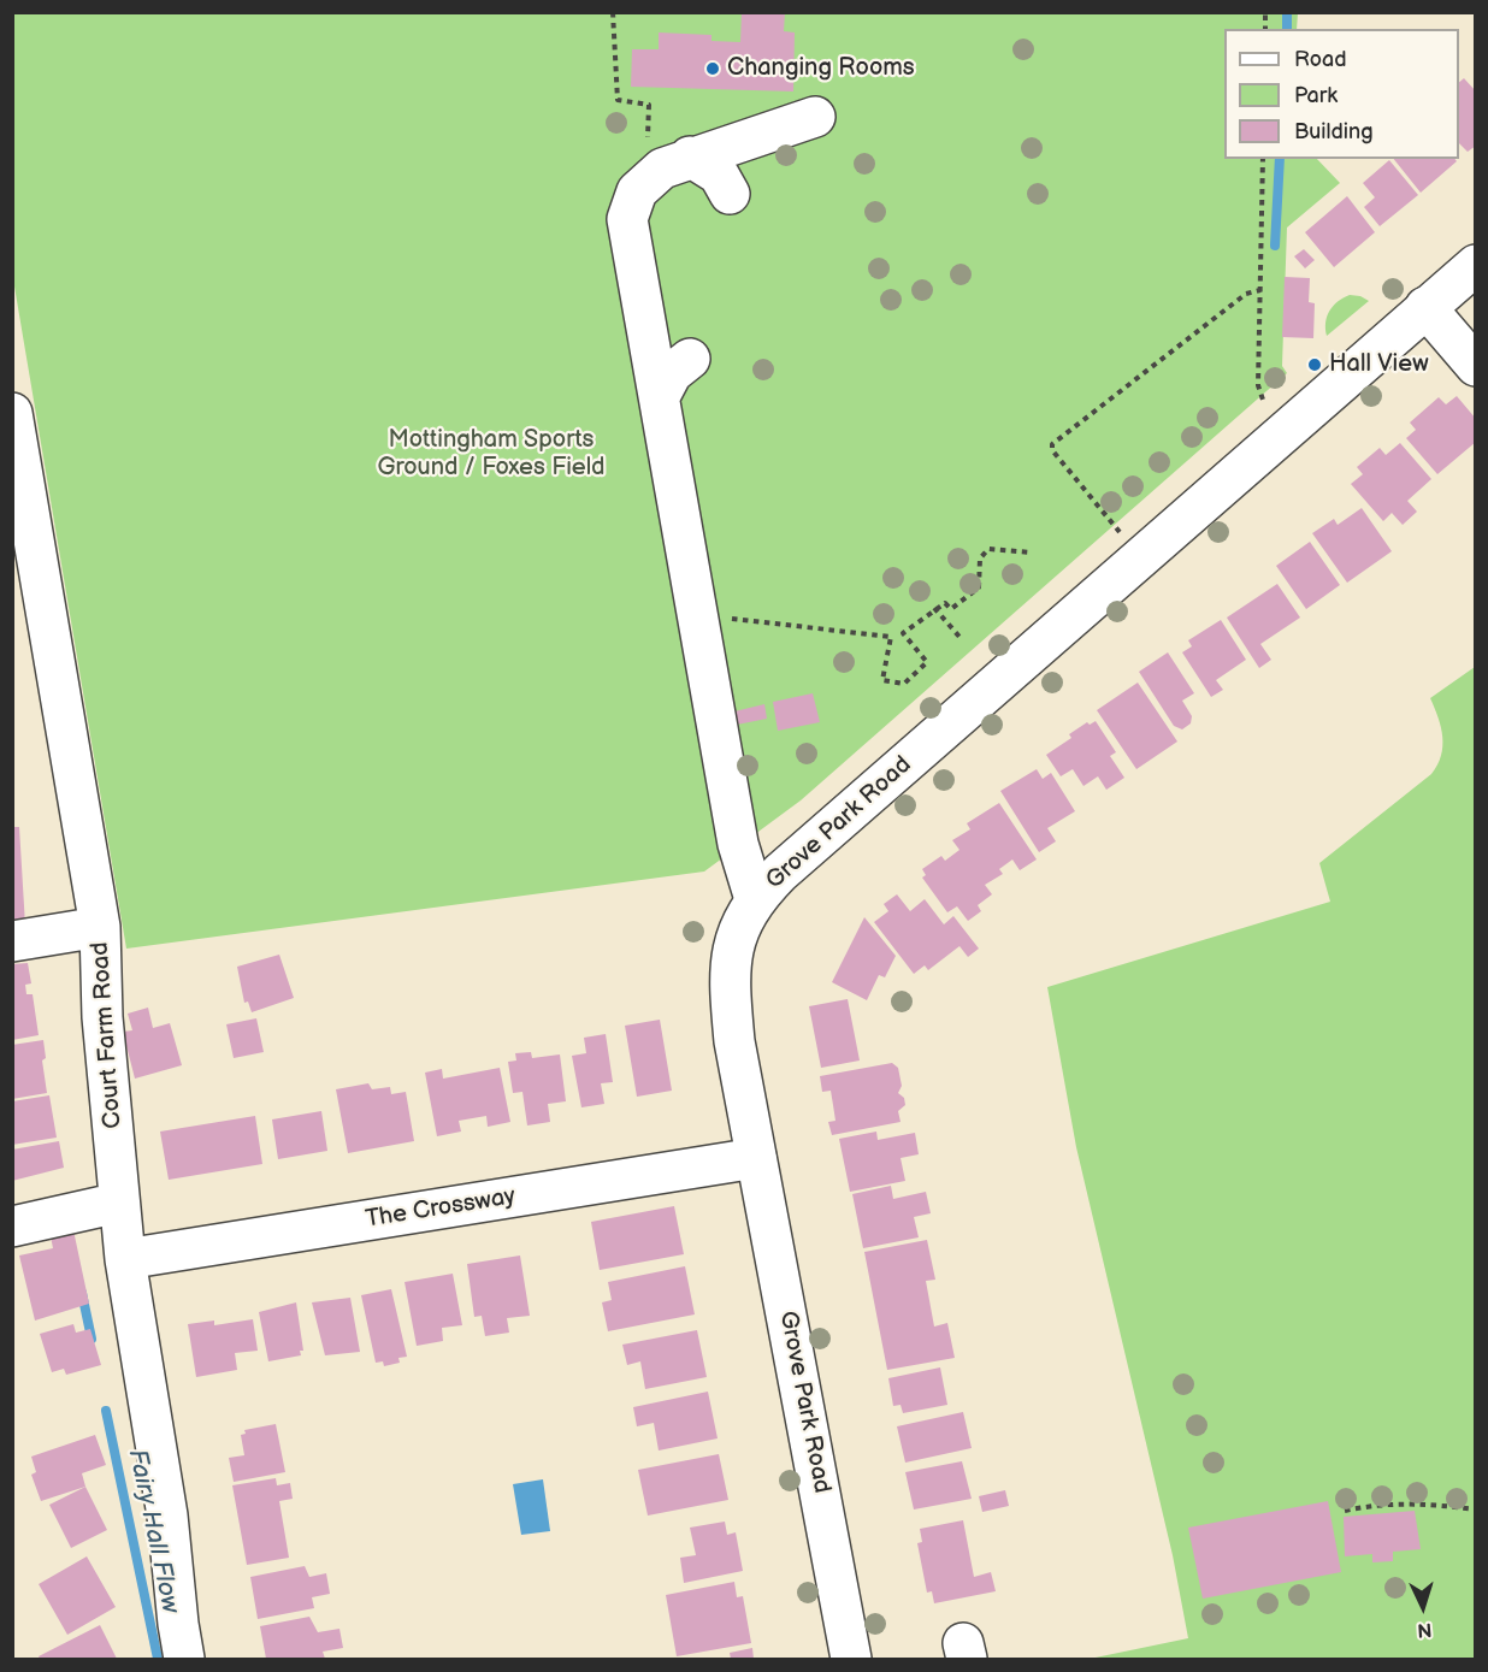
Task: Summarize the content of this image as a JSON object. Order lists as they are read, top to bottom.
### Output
{
  "streets": {
    "street": ["Grove Park Road", "Court Farm Road", "The Crossway"]
  },
  "crossings": [
    ["Grove Park Road", "The Crossway"],
    ["Court Farm Road", "The Crossway"]
  ],
  "water": ["Fairy Hall Flow"],
  "parks": ["Mottingham Sports Ground / Foxes Field"],
  "places": ["Changing Rooms", "Hall View"],
  "legend": ["Road", "Park", "Building"],
  "north": "bottom"
}
